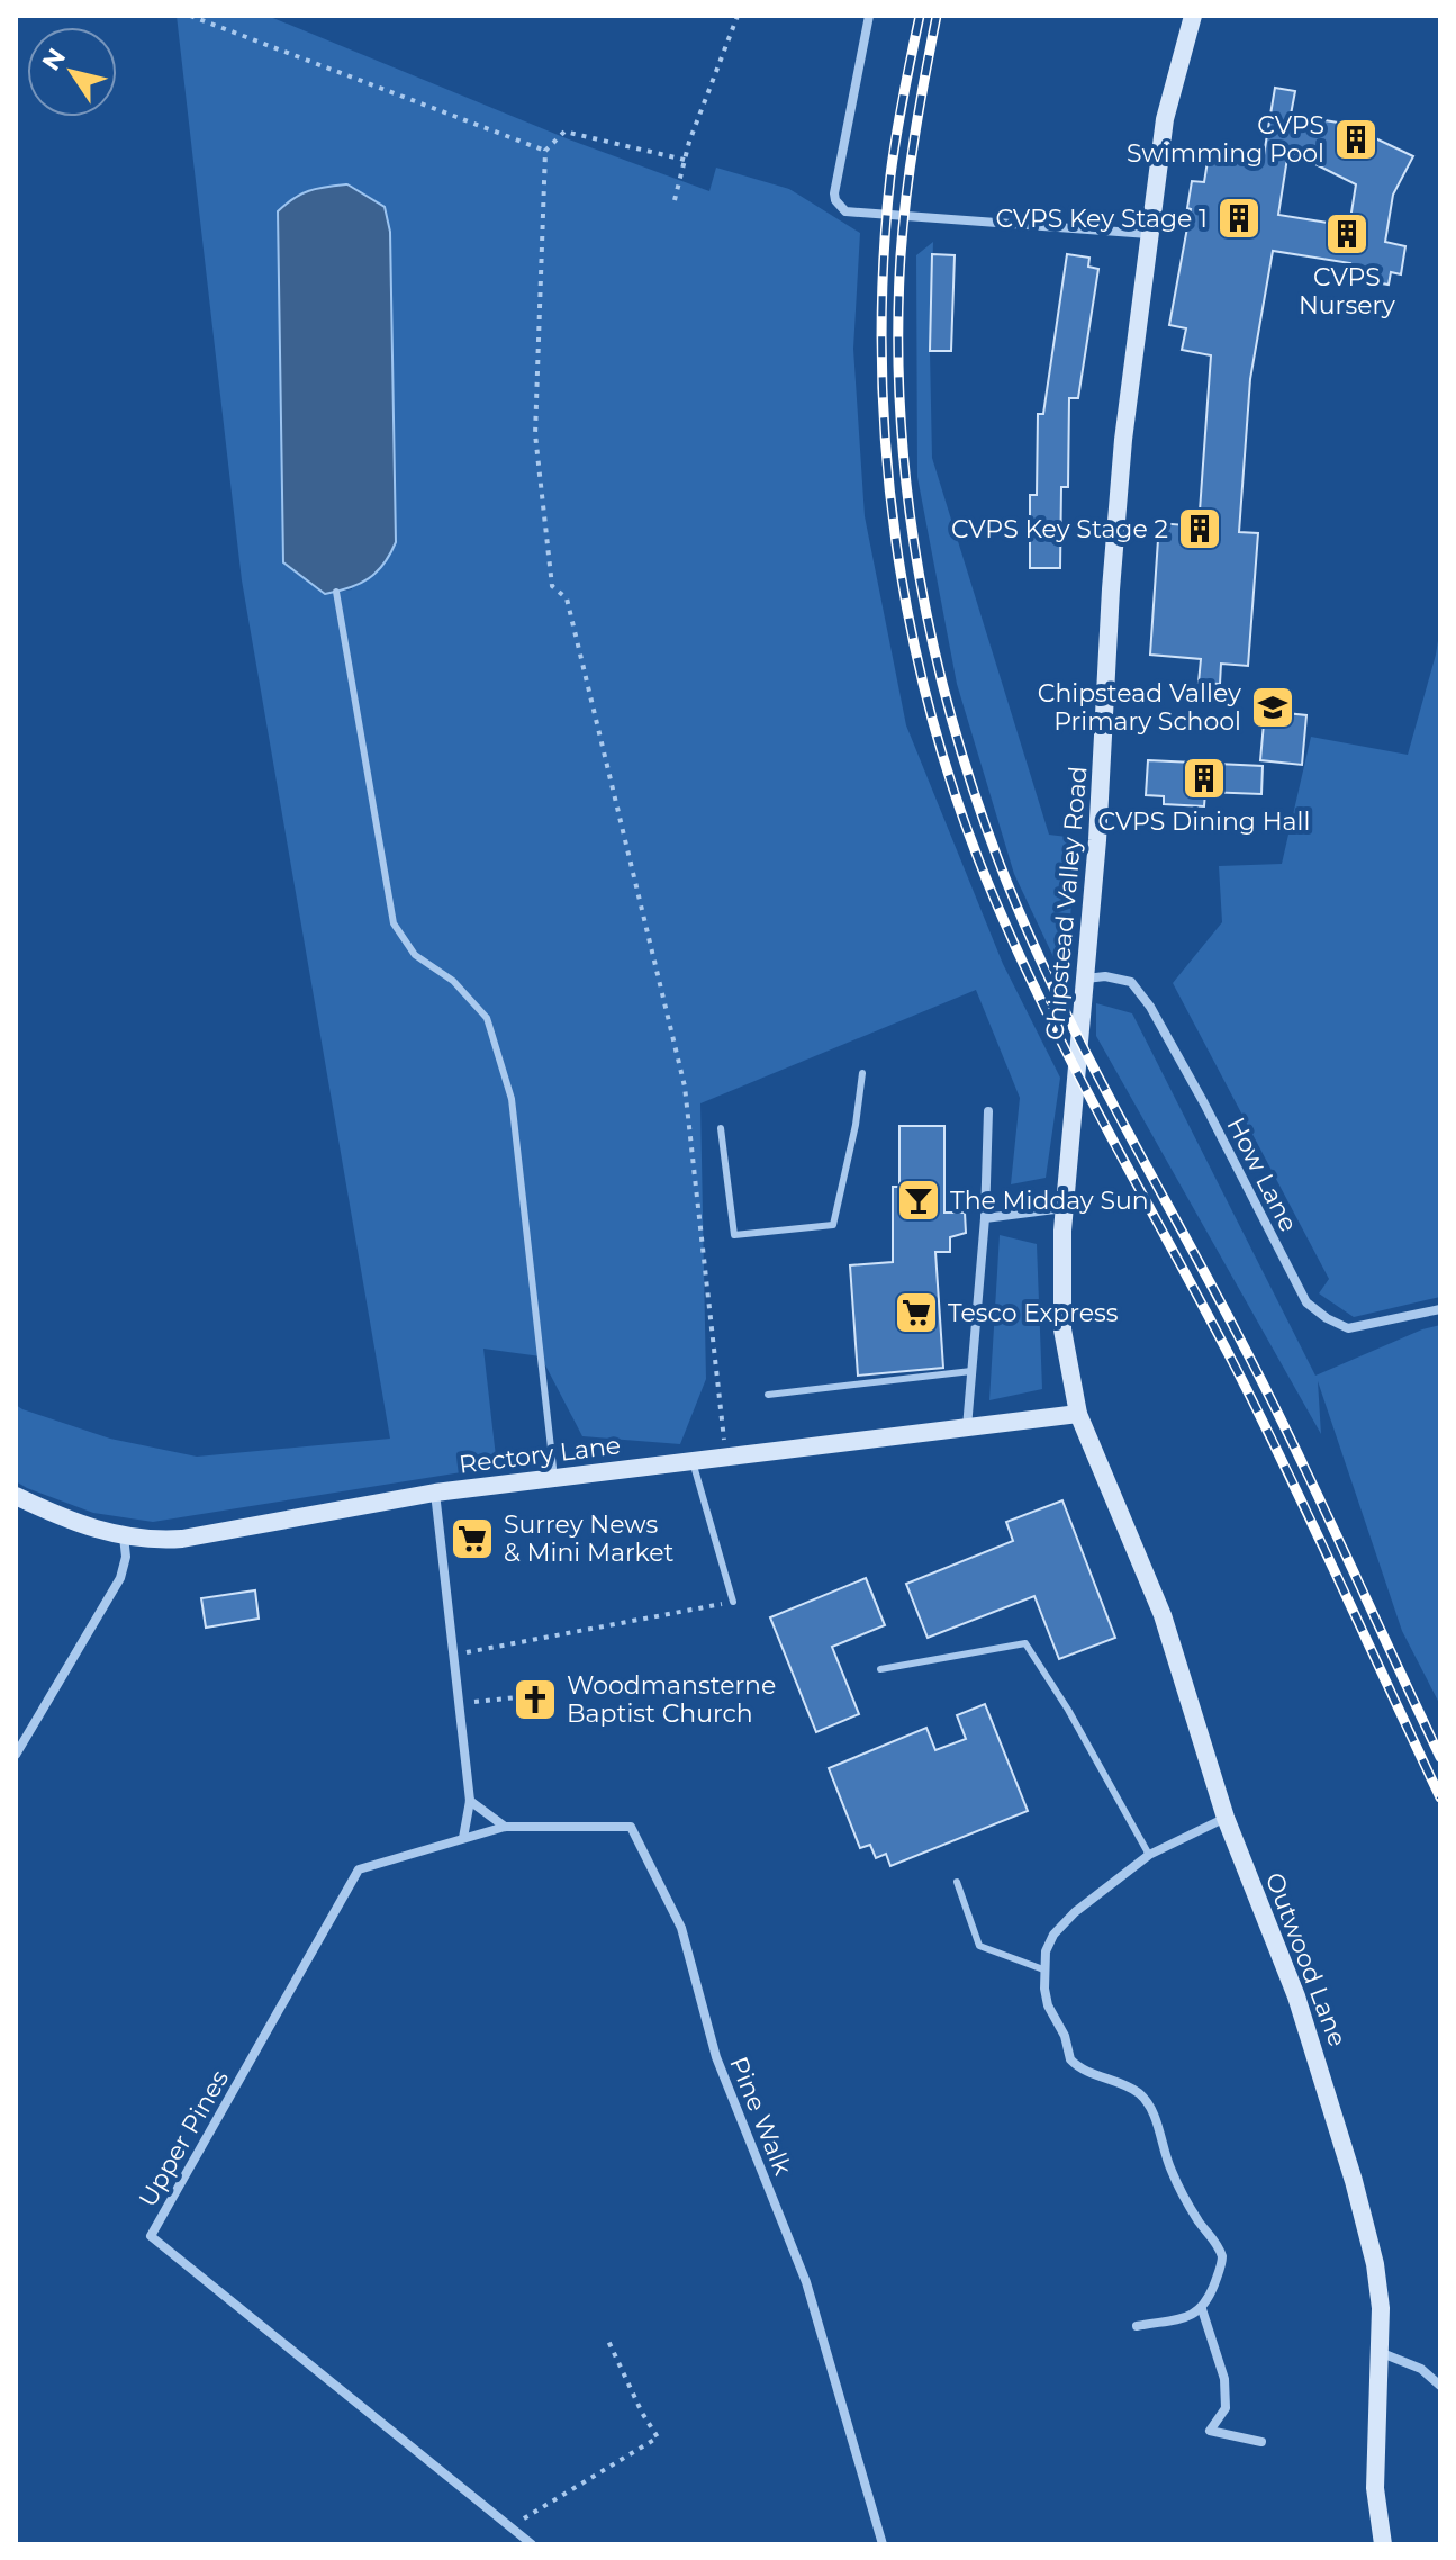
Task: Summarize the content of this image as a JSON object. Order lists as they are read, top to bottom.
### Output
{
  "streets": {
    "main road": ["Chipstead Valley Road", "Rectory Lane", "Outwood Lane"],
    "street": ["How Lane", "Pine Walk", "Upper Pines"]
  },
  "crossings": [
    ["Chipstead Valley Road", "How Lane"],
    ["Chipstead Valley Road", "Rectory Lane"],
    ["Chipstead Valley Road", "Outwood Lane"],
    ["Rectory Lane", "Outwood Lane"],
    ["Pine Walk", "Upper Pines"]
  ],
  "places": {
    "building": [
      "CVPS Swimming Pool",
      "CVPS Key Stage 1",
      "CVPS Nursery",
      "CVPS Key Stage 2",
      "CVPS Dining Hall"
    ],
    "school or university": ["Chipstead Valley Primary School"],
    "bar": ["The Midday Sun"],
    "supermarket": ["Tesco Express", "Surrey News & Mini Market"],
    "church": ["Woodmansterne Baptist Church"]
  },
  "north": "top left"
}
